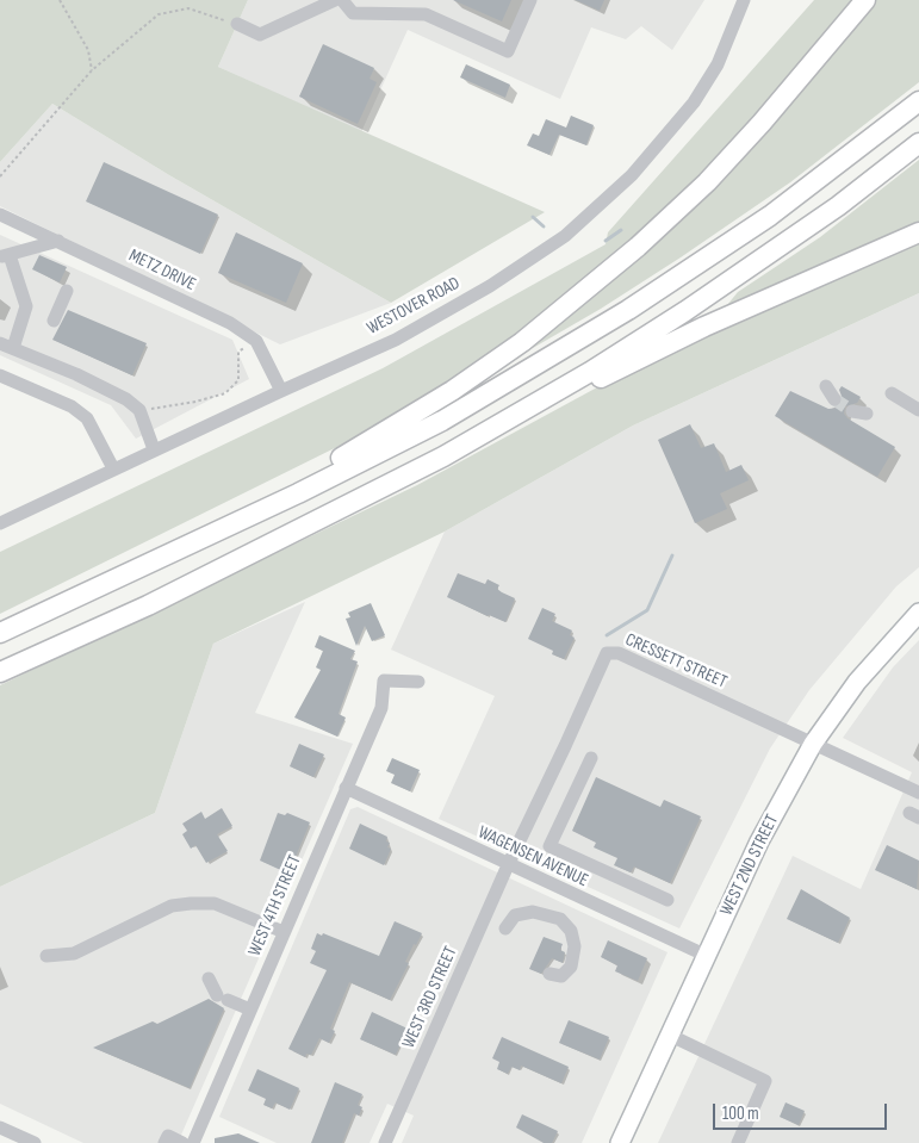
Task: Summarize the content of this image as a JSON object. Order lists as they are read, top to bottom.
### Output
{
  "streets": {
    "main road": ["WEST 2ND STREET"],
    "street": [
      "METZ DRIVE",
      "WESTOVER ROAD",
      "CRESSETT STREET",
      "WAGENSEN AVENUE",
      "WEST 4TH STREET",
      "WEST 3RD STREET"
    ]
  },
  "crossings": [
    ["METZ DRIVE", "WESTOVER ROAD"],
    ["CRESSETT STREET", "WAGENSEN AVENUE"],
    ["CRESSETT STREET", "WEST 2ND STREET"],
    ["CRESSETT STREET", "WEST 3RD STREET"],
    ["WAGENSEN AVENUE", "WEST 2ND STREET"],
    ["WAGENSEN AVENUE", "WEST 4TH STREET"],
    ["WAGENSEN AVENUE", "WEST 3RD STREET"]
  ],
  "scale_bar": "100 m"
}
